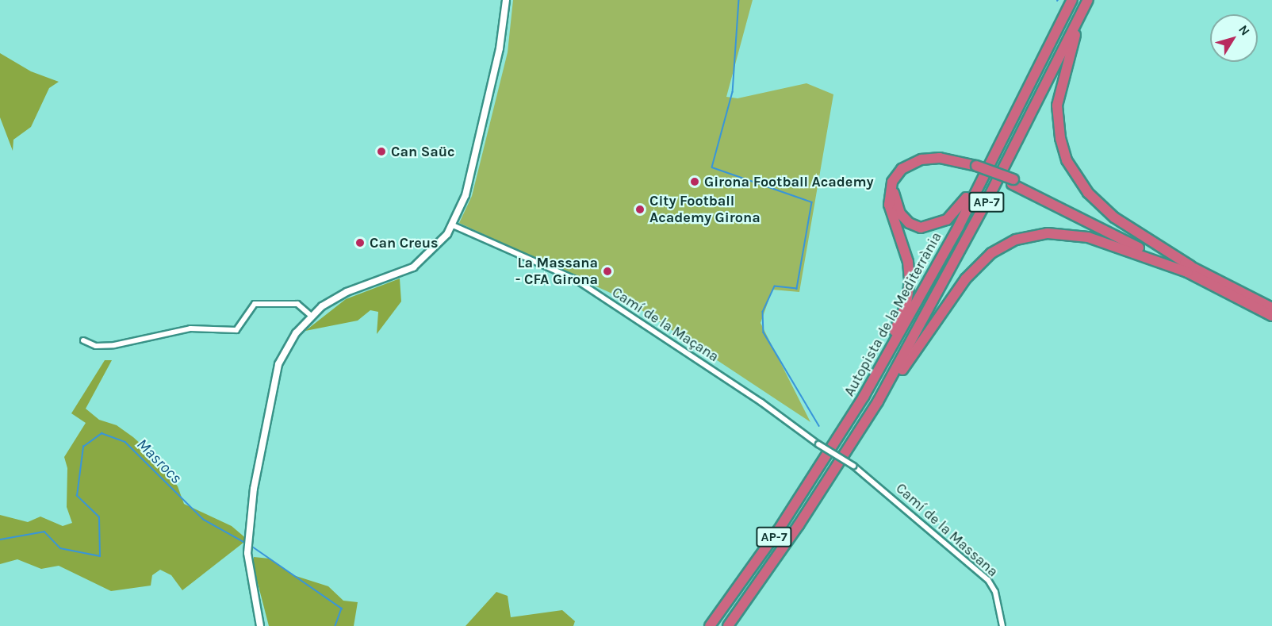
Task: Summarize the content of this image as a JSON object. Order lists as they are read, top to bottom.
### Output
{
  "streets": {
    "highway": ["AP-7", "Autopista de la Mediterrània"],
    "street": ["Camí de la Maçana", "Camí de la Massana"]
  },
  "crossings": [
    ["Camí de la Maçana", "Camí de la Massana"]
  ],
  "water": ["Masrocs"],
  "places": [
    "Can Saüc",
    "Girona Football Academy",
    "City Football Academy Girona",
    "Can Creus",
    "La Massana - CFA Girona"
  ],
  "north": "top right"
}
